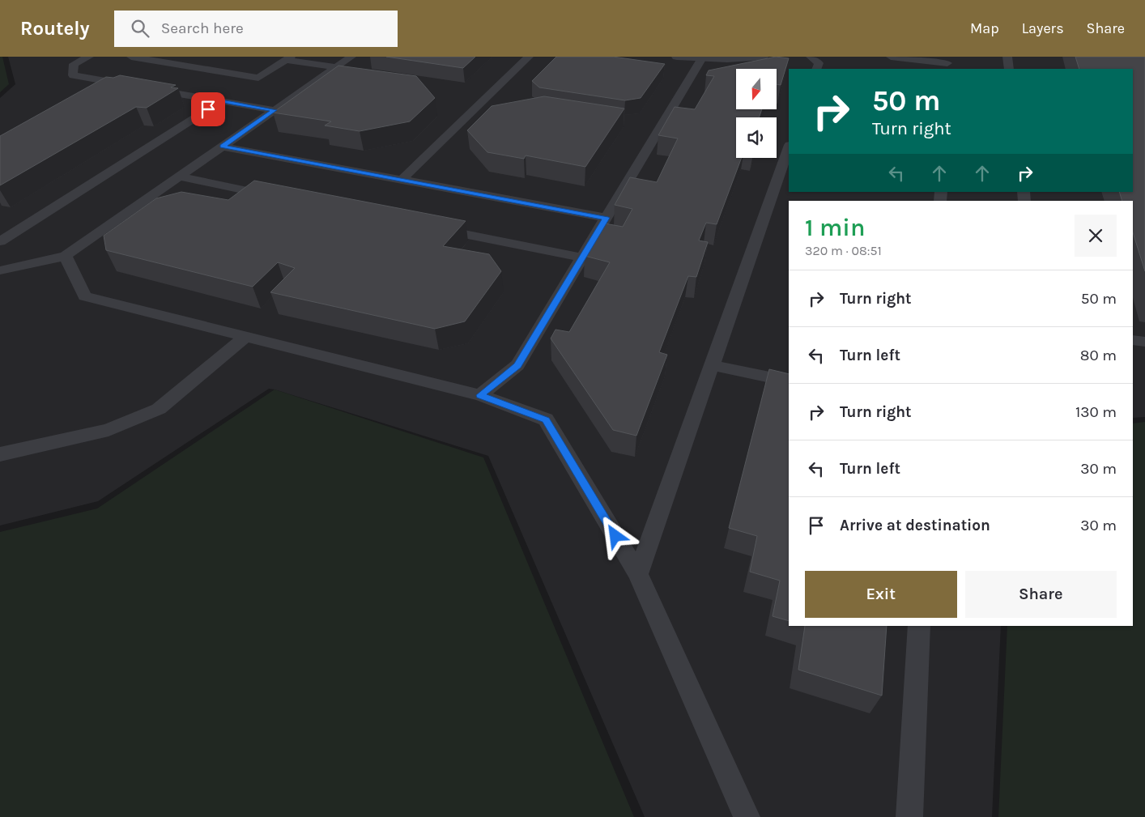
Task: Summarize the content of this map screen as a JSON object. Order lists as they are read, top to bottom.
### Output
{
  "north": "bottom",
  "page": {
    "header": "Routely",
    "search": "Search here",
    "nav": ["Map", "Layers", "Share"],
    "turn": ["50 m", "Turn right"],
    "heading": ["1 min", "320 m · 08:51"],
    "list": [
      {
        "name": "Turn right",
        "value": "50 m"
      },
      {
        "name": "Turn left",
        "value": "80 m"
      },
      {
        "name": "Turn right",
        "value": "130 m"
      },
      {
        "name": "Turn left",
        "value": "30 m"
      },
      {
        "name": "Arrive at destination",
        "value": "30 m"
      }
    ],
    "buttons": ["Exit", "Share"]
  }
}
